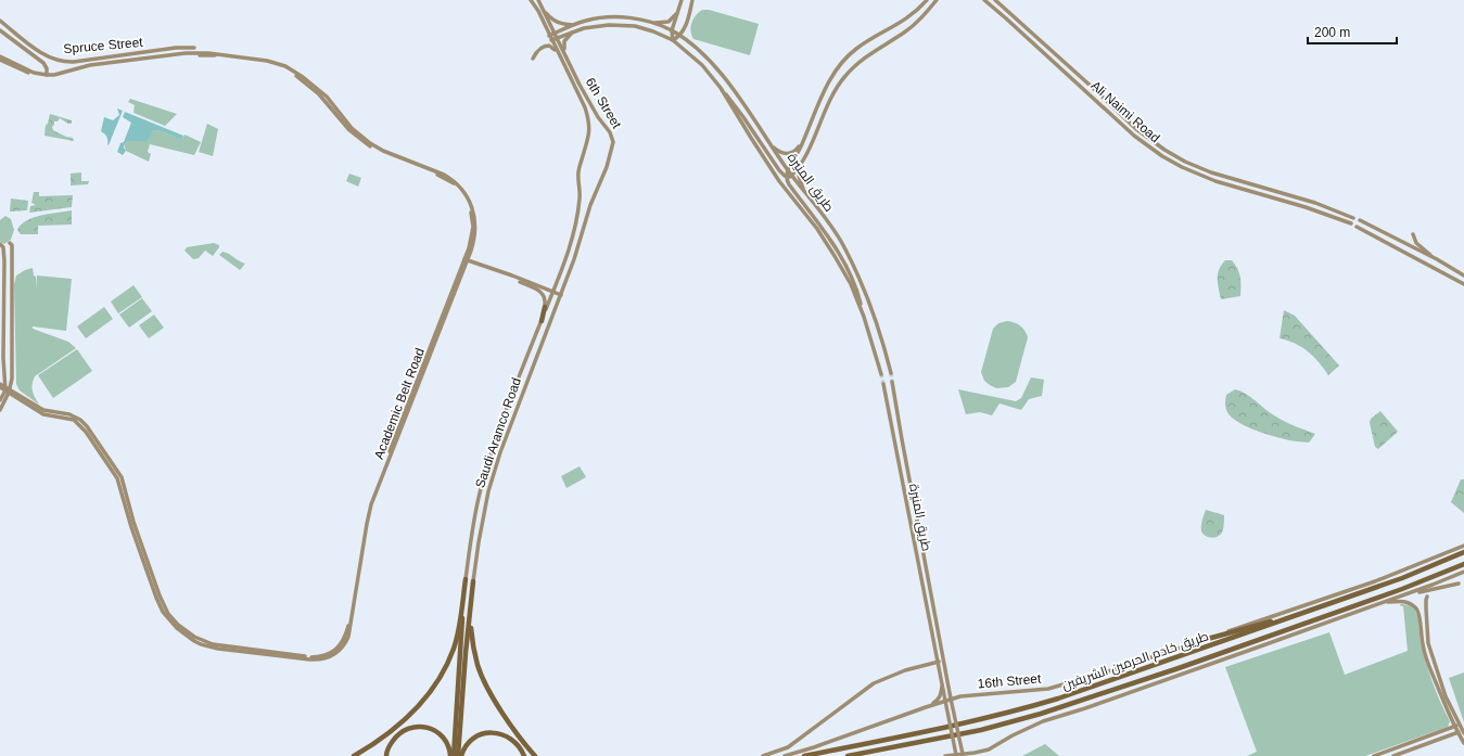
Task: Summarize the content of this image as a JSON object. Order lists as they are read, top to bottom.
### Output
{
  "streets": {
    "highway": ["طريق خادم الحرمين الشريفين"],
    "main road": [
      "Spruce Street",
      "6th Street",
      "Ali Naimi Road",
      "طريق المنيرة",
      "Academic Belt Road",
      "Saudi Aramco Road",
      "16th Street"
    ]
  },
  "crossings": [
    ["6th Street", "طريق المنيرة"],
    ["6th Street", "Saudi Aramco Road"],
    ["طريق المنيرة", "16th Street"]
  ],
  "scale_bar": "200 m"
}
